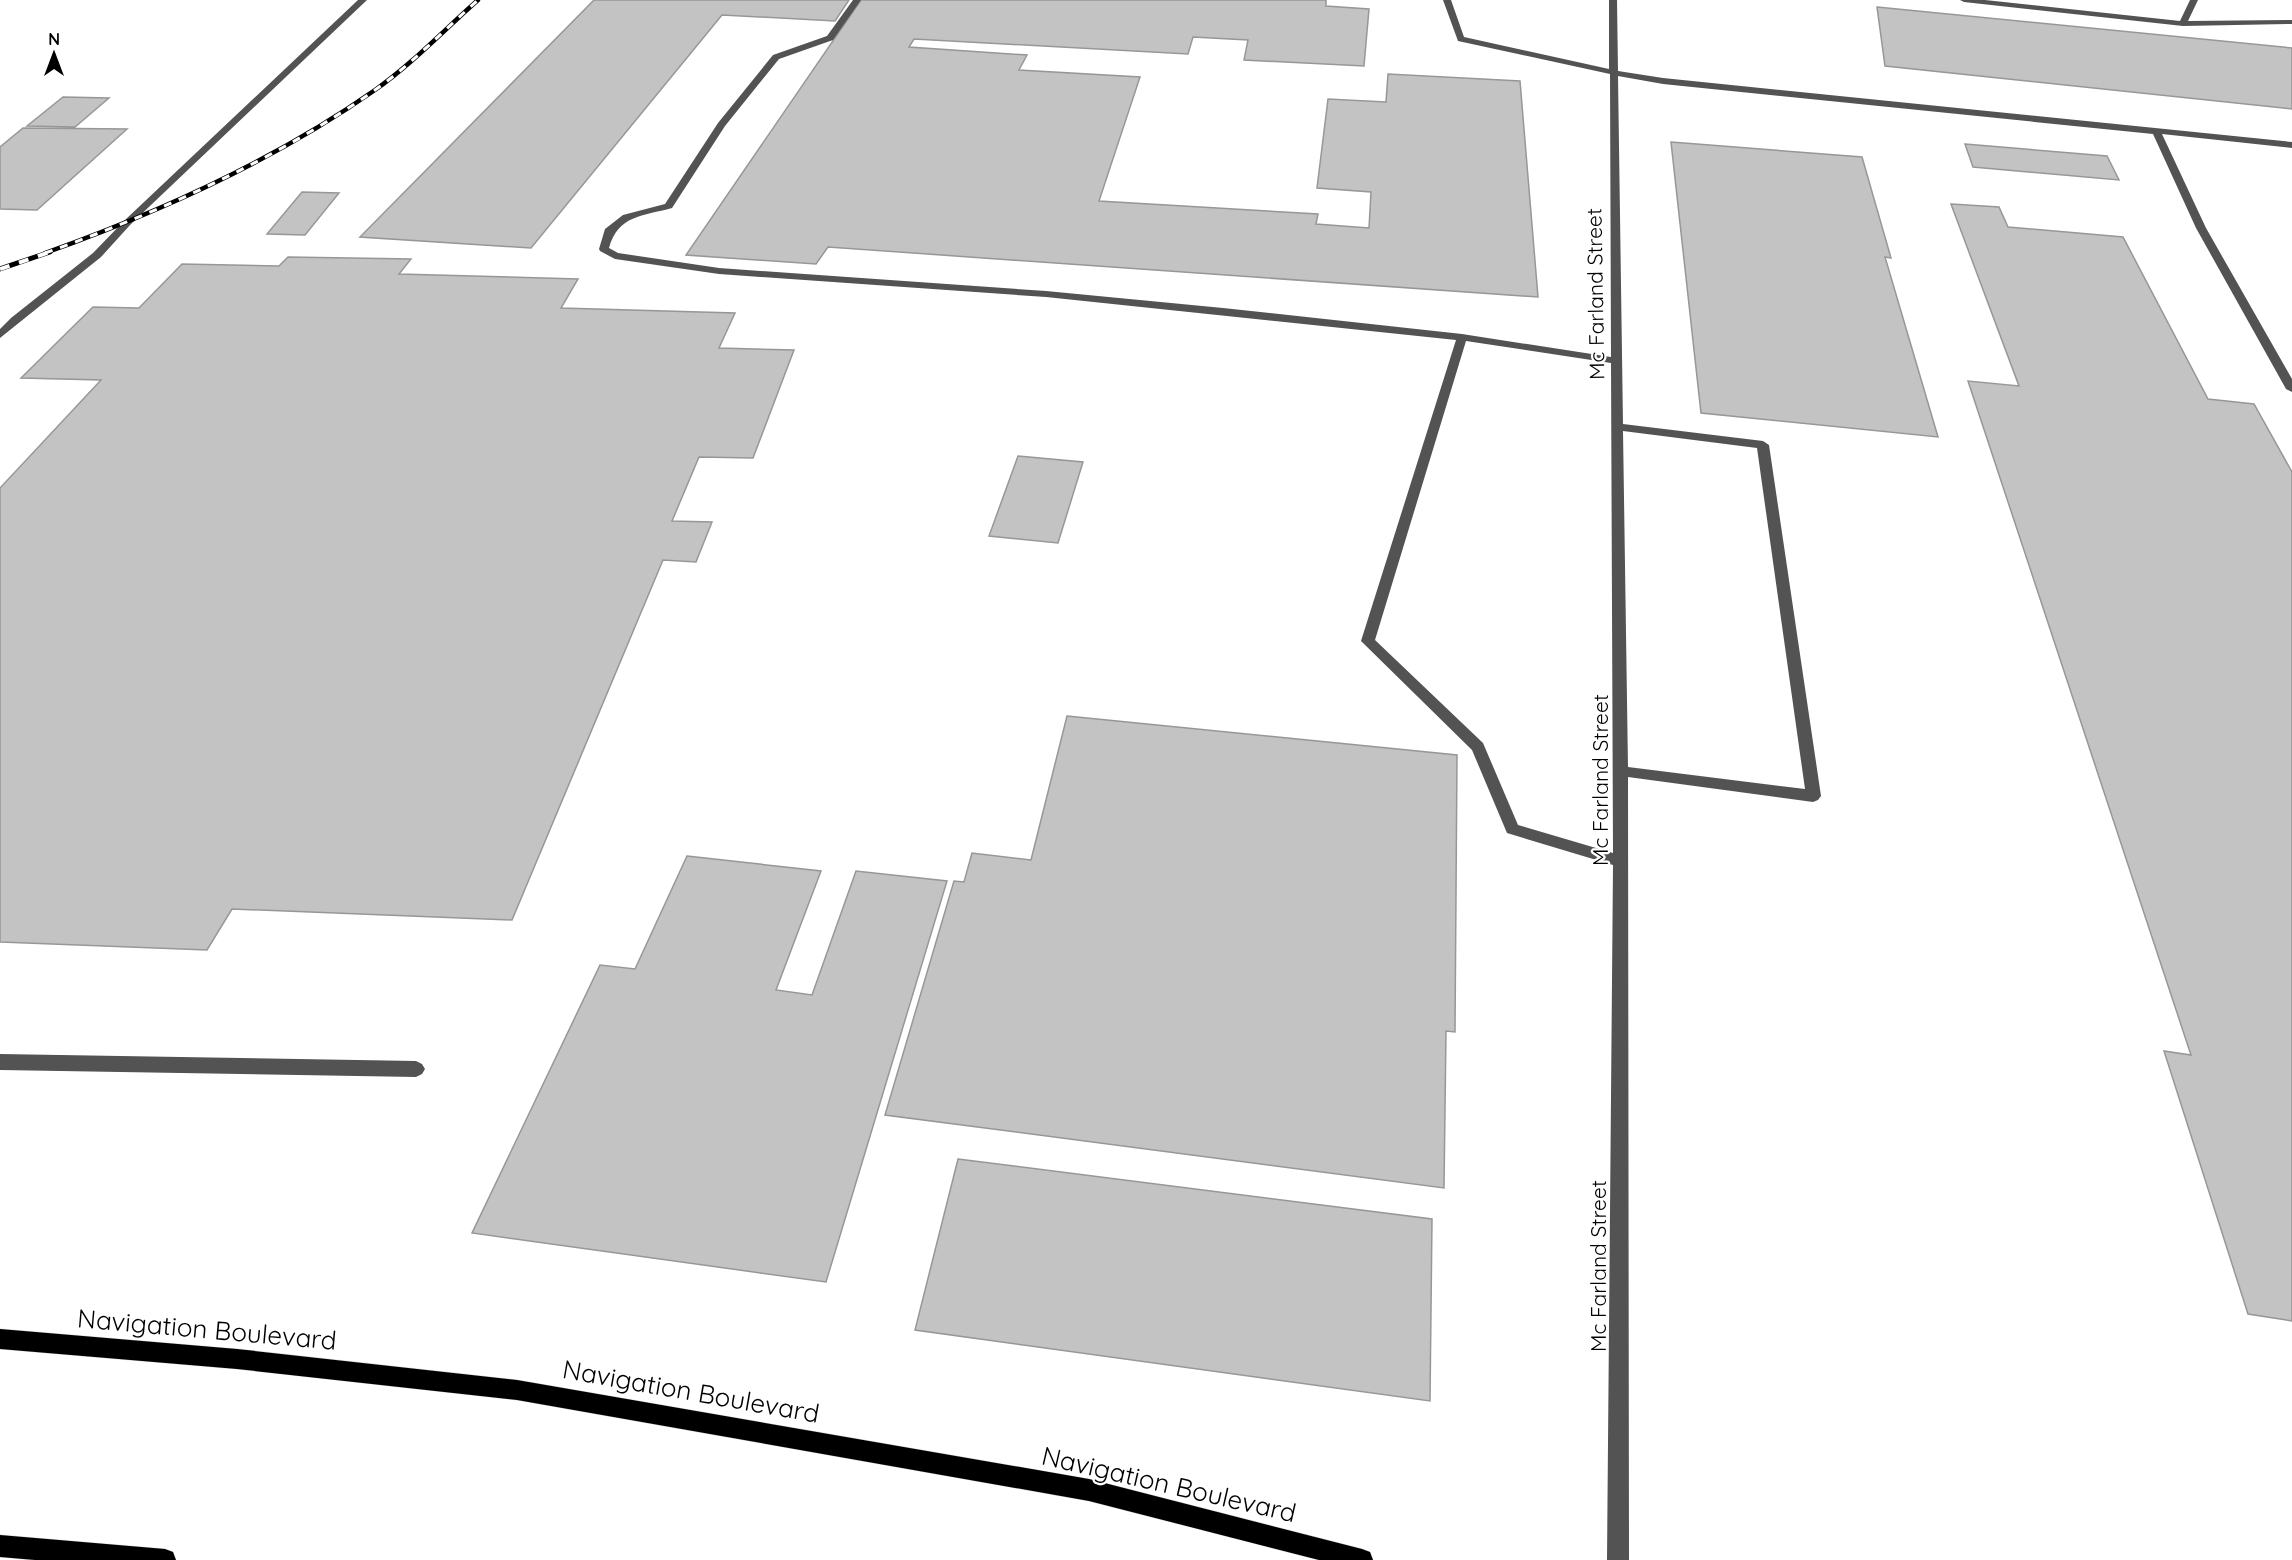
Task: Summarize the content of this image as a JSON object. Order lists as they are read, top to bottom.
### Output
{
  "streets": {
    "main road": ["Navigation Boulevard"],
    "street": ["Mc Farland Street"]
  },
  "north": "top"
}
